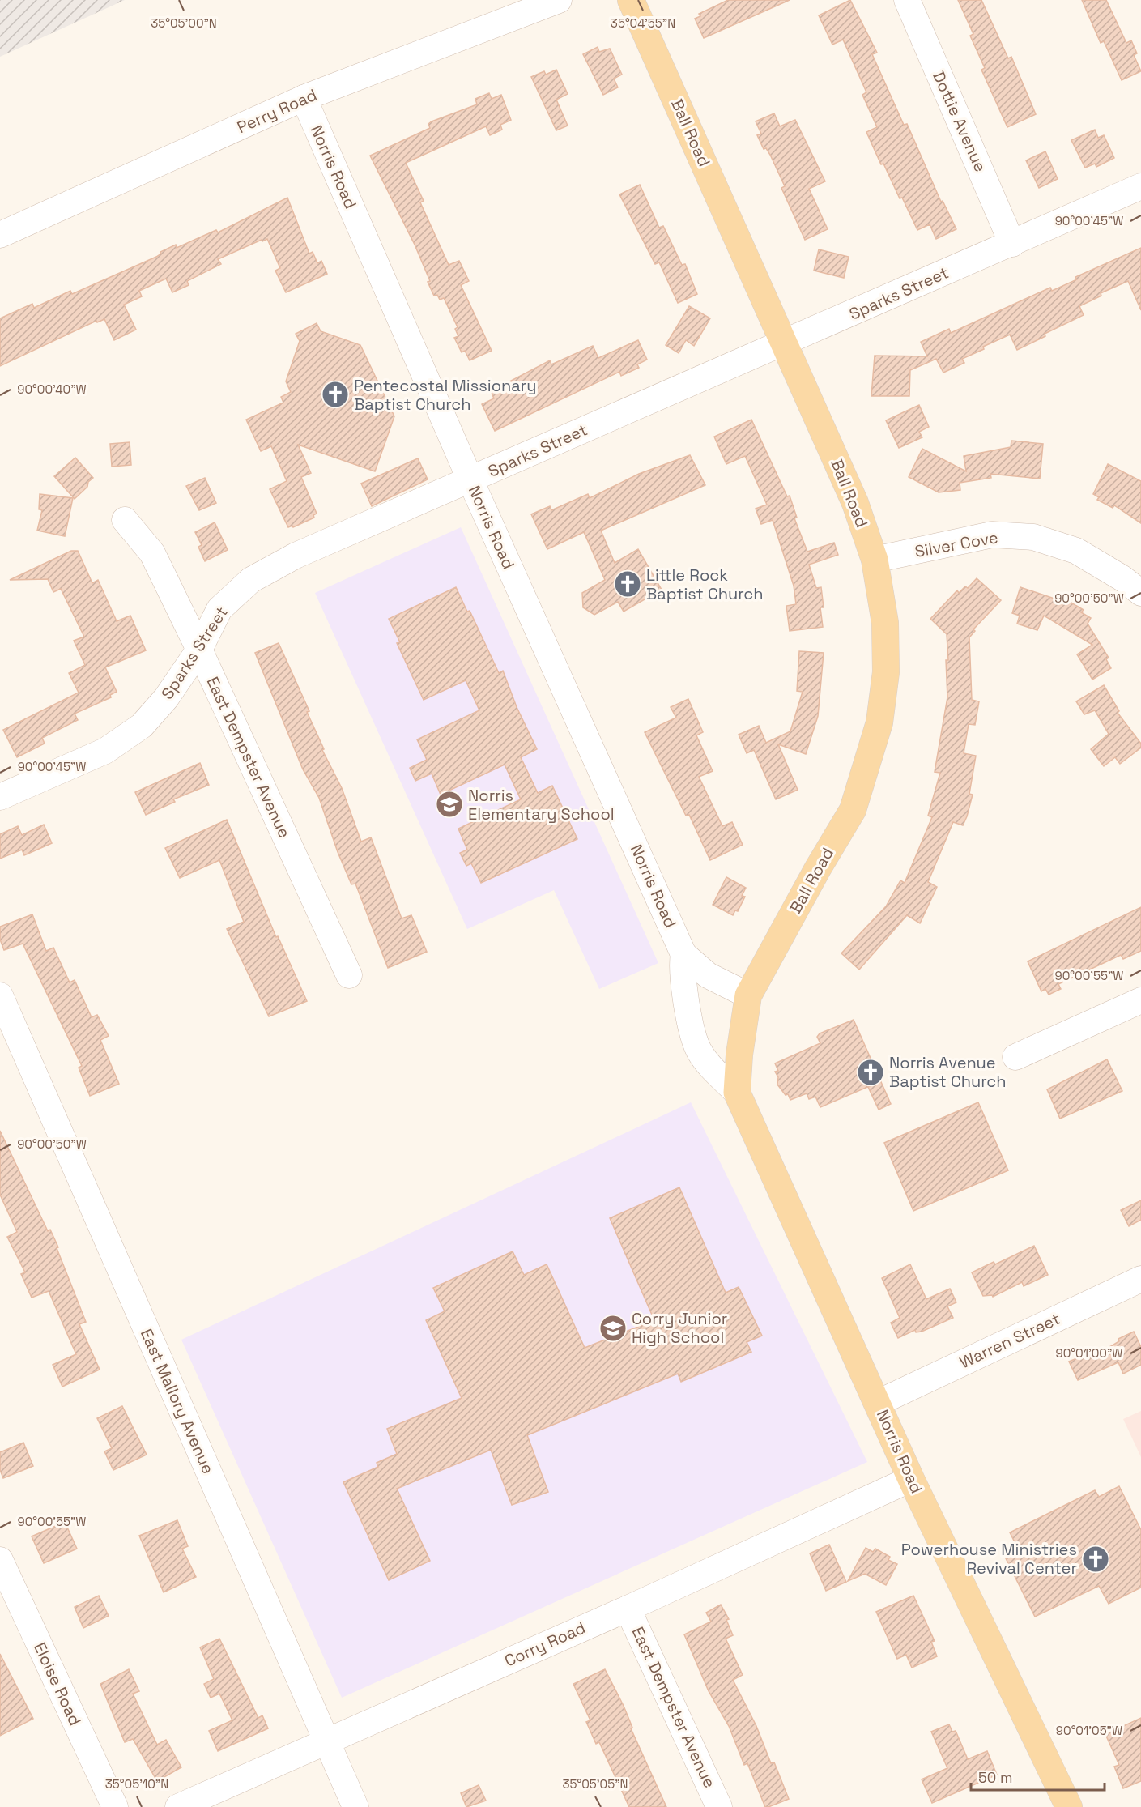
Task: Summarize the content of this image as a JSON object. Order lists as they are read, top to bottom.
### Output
{
  "streets": {
    "main road": ["Ball Road", "Norris Road"],
    "street": [
      "Perry Road",
      "Dottie Avenue",
      "Sparks Street",
      "Silver Cove",
      "East Dempster Avenue",
      "Warren Street",
      "East Mallory Avenue",
      "Corry Road",
      "Eloise Road"
    ]
  },
  "crossings": [
    ["Perry Road", "Norris Road"],
    ["Dottie Avenue", "Sparks Street"],
    ["Ball Road", "Norris Road"],
    ["Ball Road", "Sparks Street"],
    ["Ball Road", "Silver Cove"],
    ["Norris Road", "Sparks Street"],
    ["Norris Road", "Warren Street"],
    ["Norris Road", "Corry Road"],
    ["Sparks Street", "East Dempster Avenue"],
    ["East Dempster Avenue", "Corry Road"],
    ["East Mallory Avenue", "Corry Road"]
  ],
  "places": {
    "church": [
      "Pentecostal Missionary Baptist Church",
      "Little Rock Baptist Church",
      "Norris Avenue Baptist Church",
      "Powerhouse Ministries Revival Center"
    ],
    "school or university": ["Norris Elementary School", "Corry Junior High School"]
  },
  "scale_bar": "50 m",
  "coordinates": [
    "35°04'55\"N",
    "35°05'00\"N",
    "90°00'45\"W",
    "90°00'40\"W",
    "90°00'50\"W",
    "90°00'55\"W",
    "90°01'00\"W",
    "90°01'05\"W",
    "35°05'10\"N",
    "35°05'05\"N"
  ]
}
